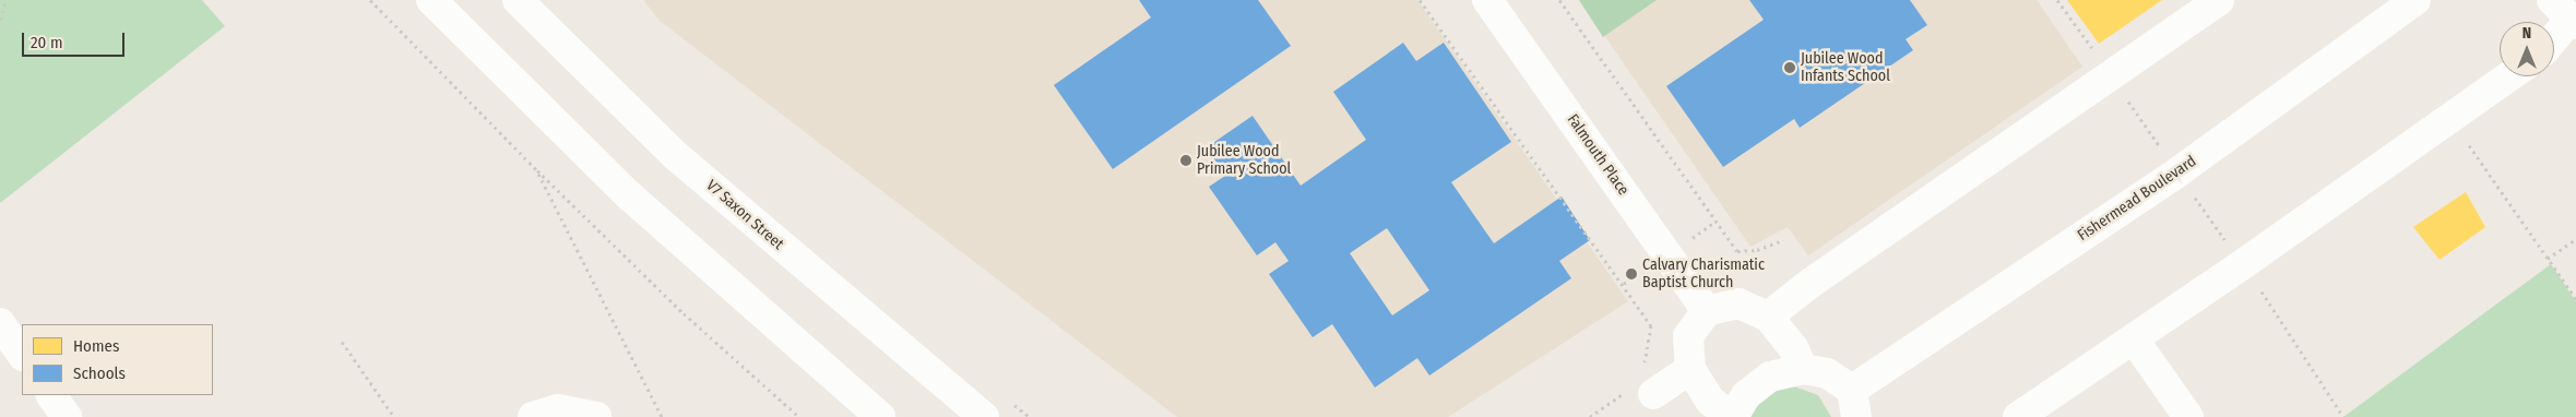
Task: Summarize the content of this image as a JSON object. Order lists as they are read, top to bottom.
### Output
{
  "streets": {
    "street": ["Falmouth Place", "Fishermead Boulevard", "V7 Saxon Street"]
  },
  "places": ["Jubilee Wood Infants School", "Jubilee Wood Primary School", "Calvary Charismatic Baptist Church"],
  "legend": ["Homes", "Schools"],
  "scale_bar": "20 m",
  "north": "top"
}
